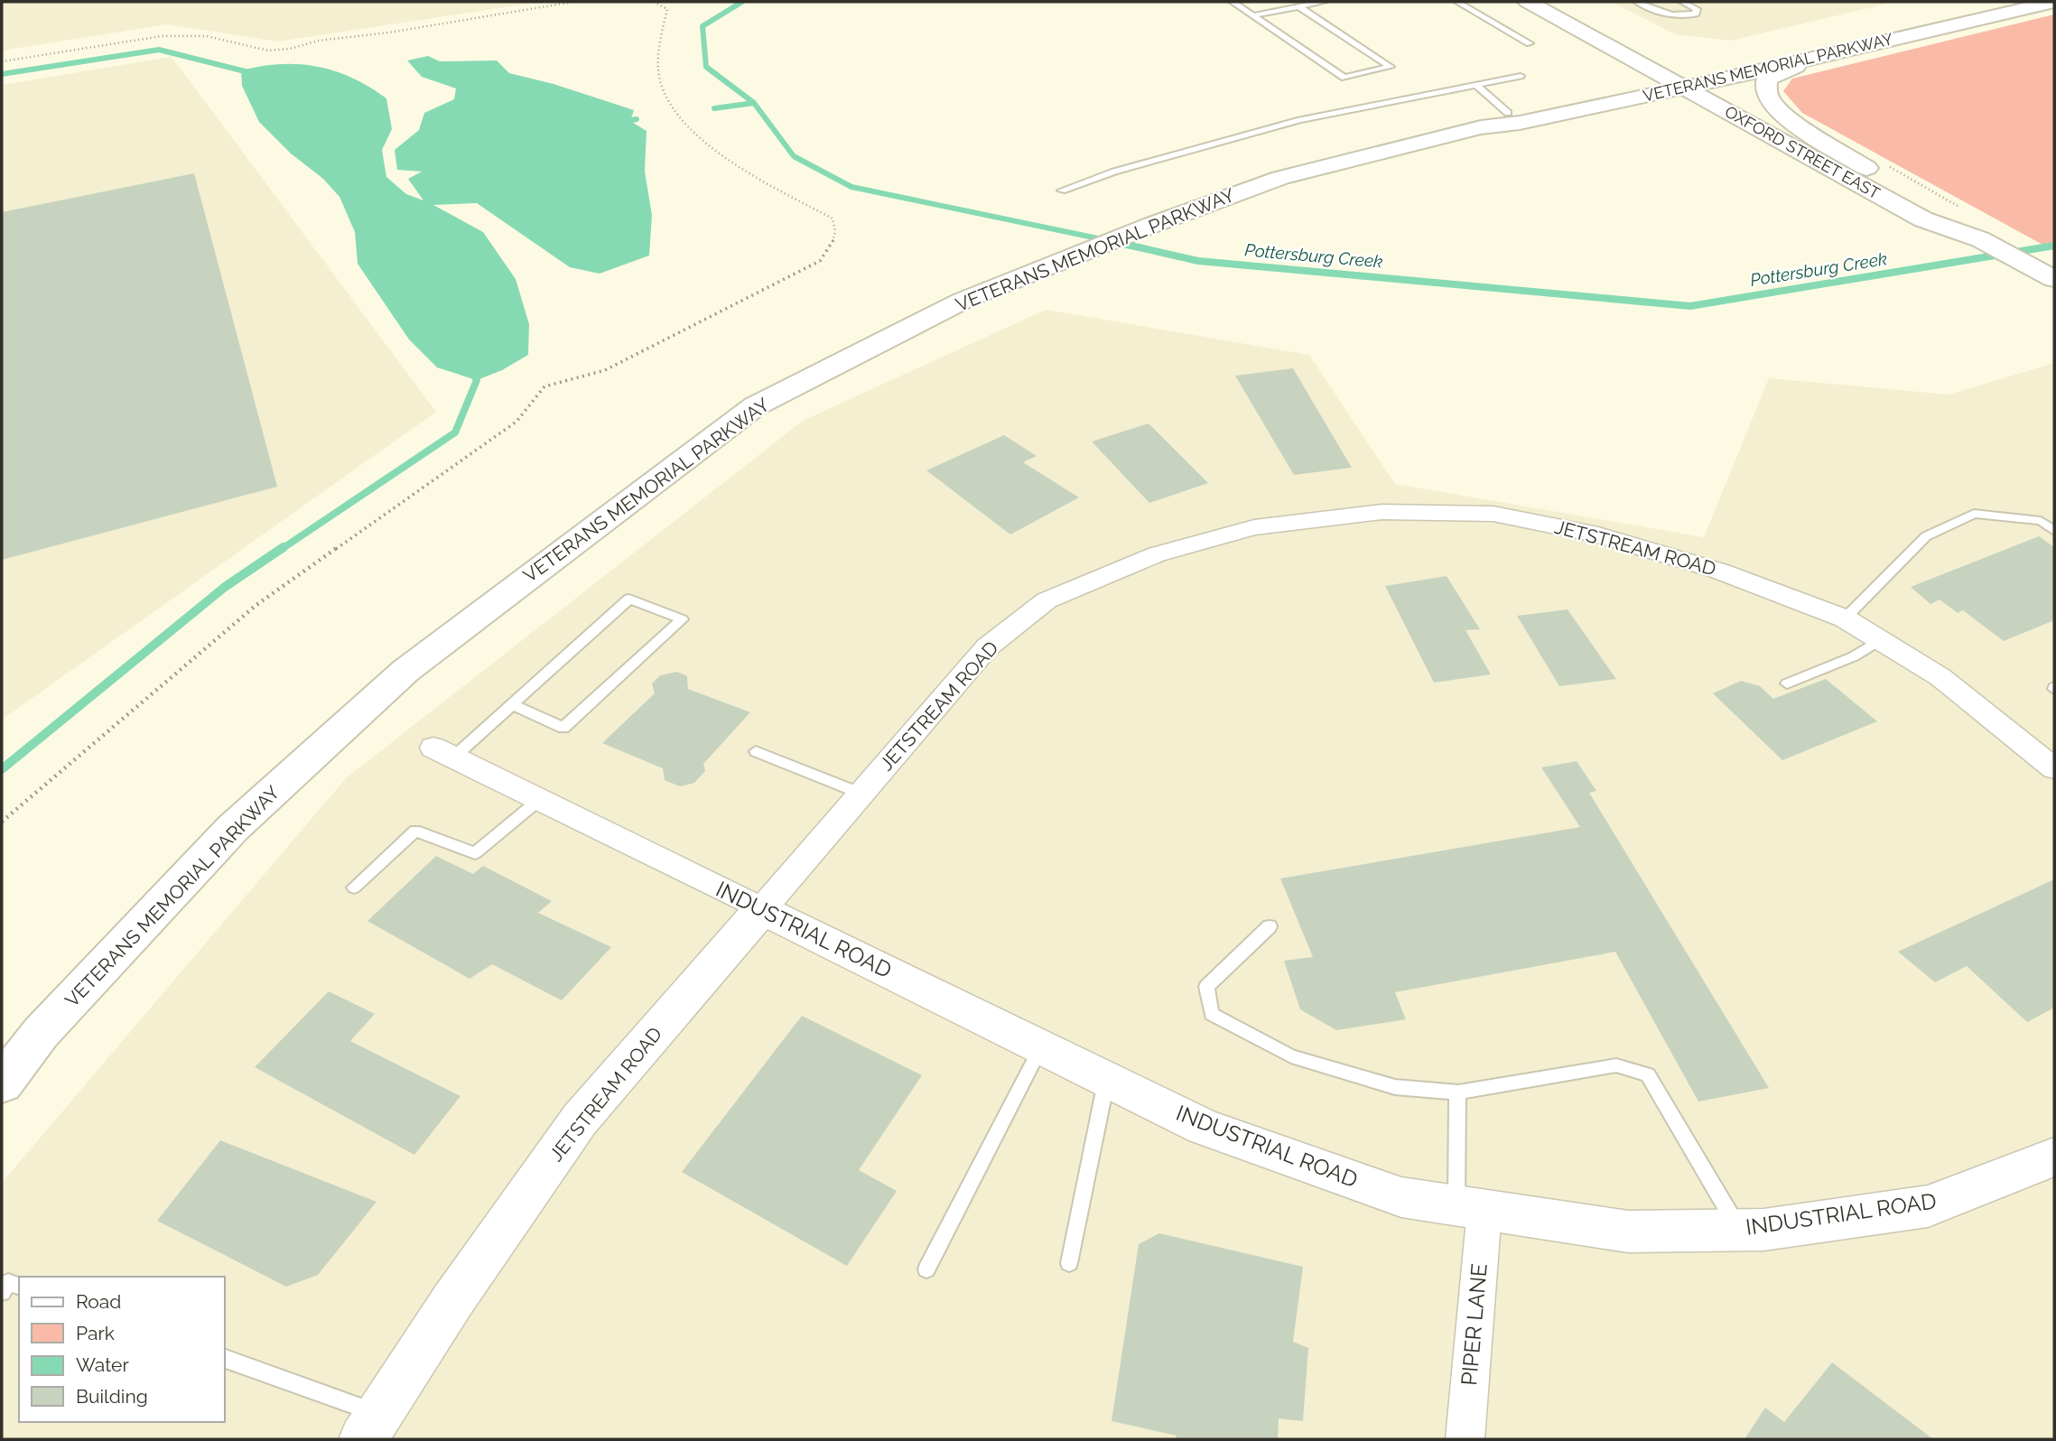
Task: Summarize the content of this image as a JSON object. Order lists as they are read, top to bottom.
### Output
{
  "streets": {
    "main road": ["VETERANS MEMORIAL PARKWAY", "OXFORD STREET EAST"],
    "street": ["JETSTREAM ROAD", "INDUSTRIAL ROAD", "PIPER LANE"]
  },
  "crossings": [
    ["VETERANS MEMORIAL PARKWAY", "OXFORD STREET EAST"],
    ["JETSTREAM ROAD", "INDUSTRIAL ROAD"],
    ["INDUSTRIAL ROAD", "PIPER LANE"]
  ],
  "water": ["Pottersburg Creek"],
  "legend": [
    "Road",
    "Park",
    "Water",
    "Building"
  ]
}
